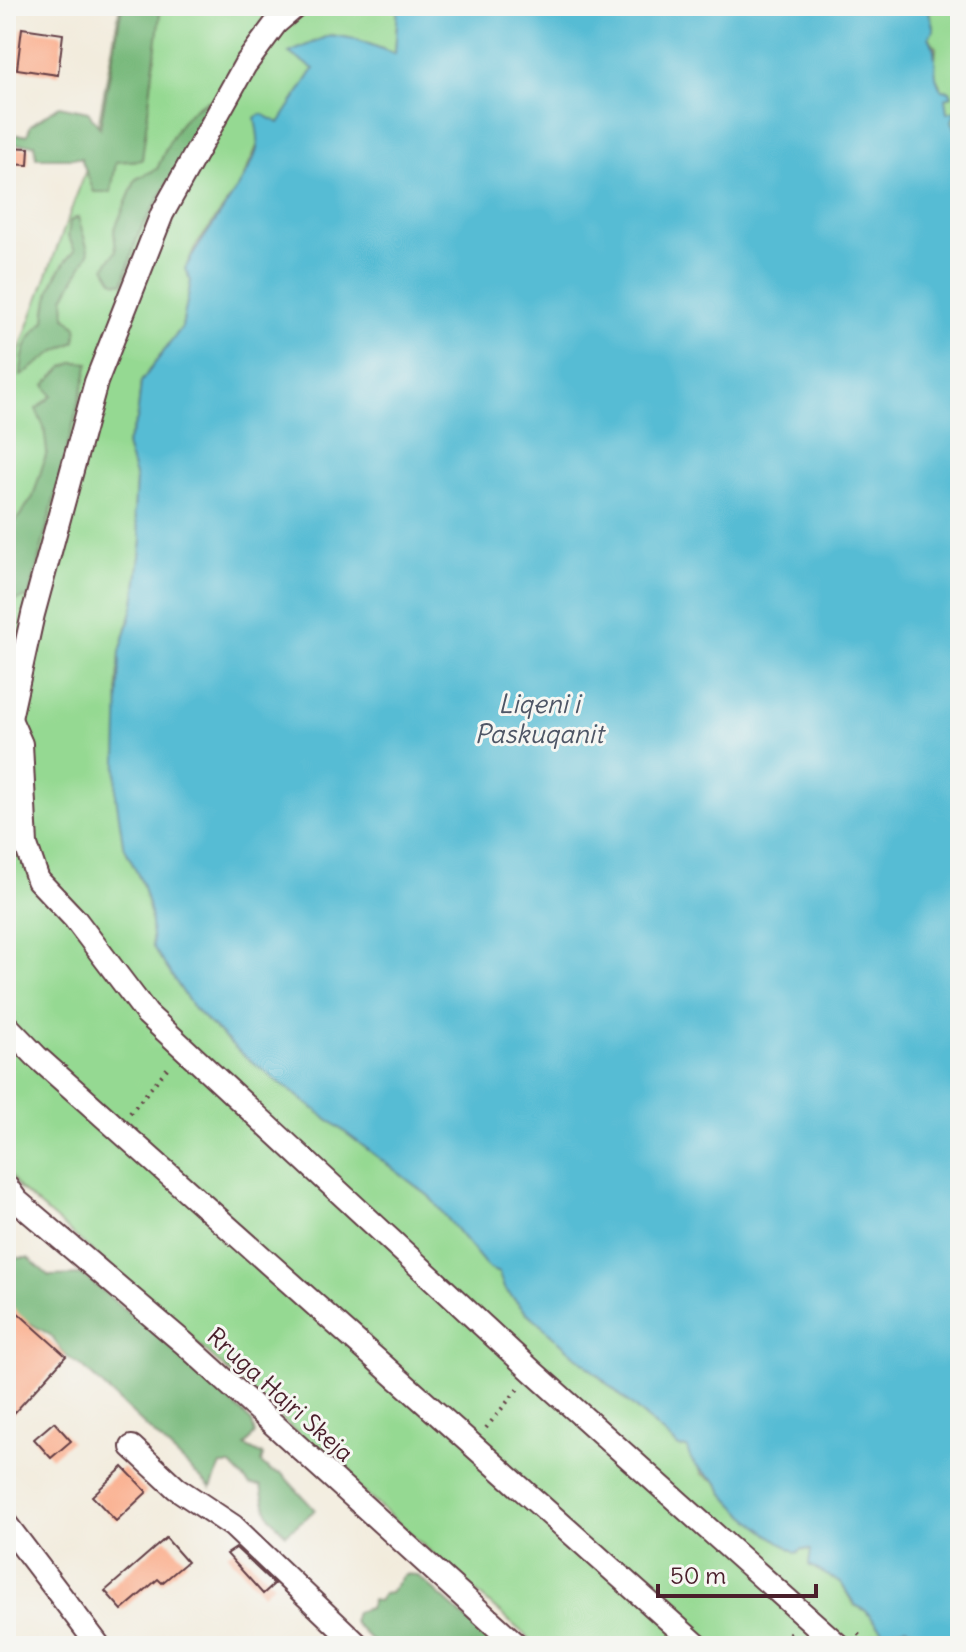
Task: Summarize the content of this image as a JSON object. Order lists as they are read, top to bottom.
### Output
{
  "streets": {
    "street": ["Rruga Hajri Skeja"]
  },
  "water": ["Liqeni i Paskuqanit"],
  "scale_bar": "50 m"
}
